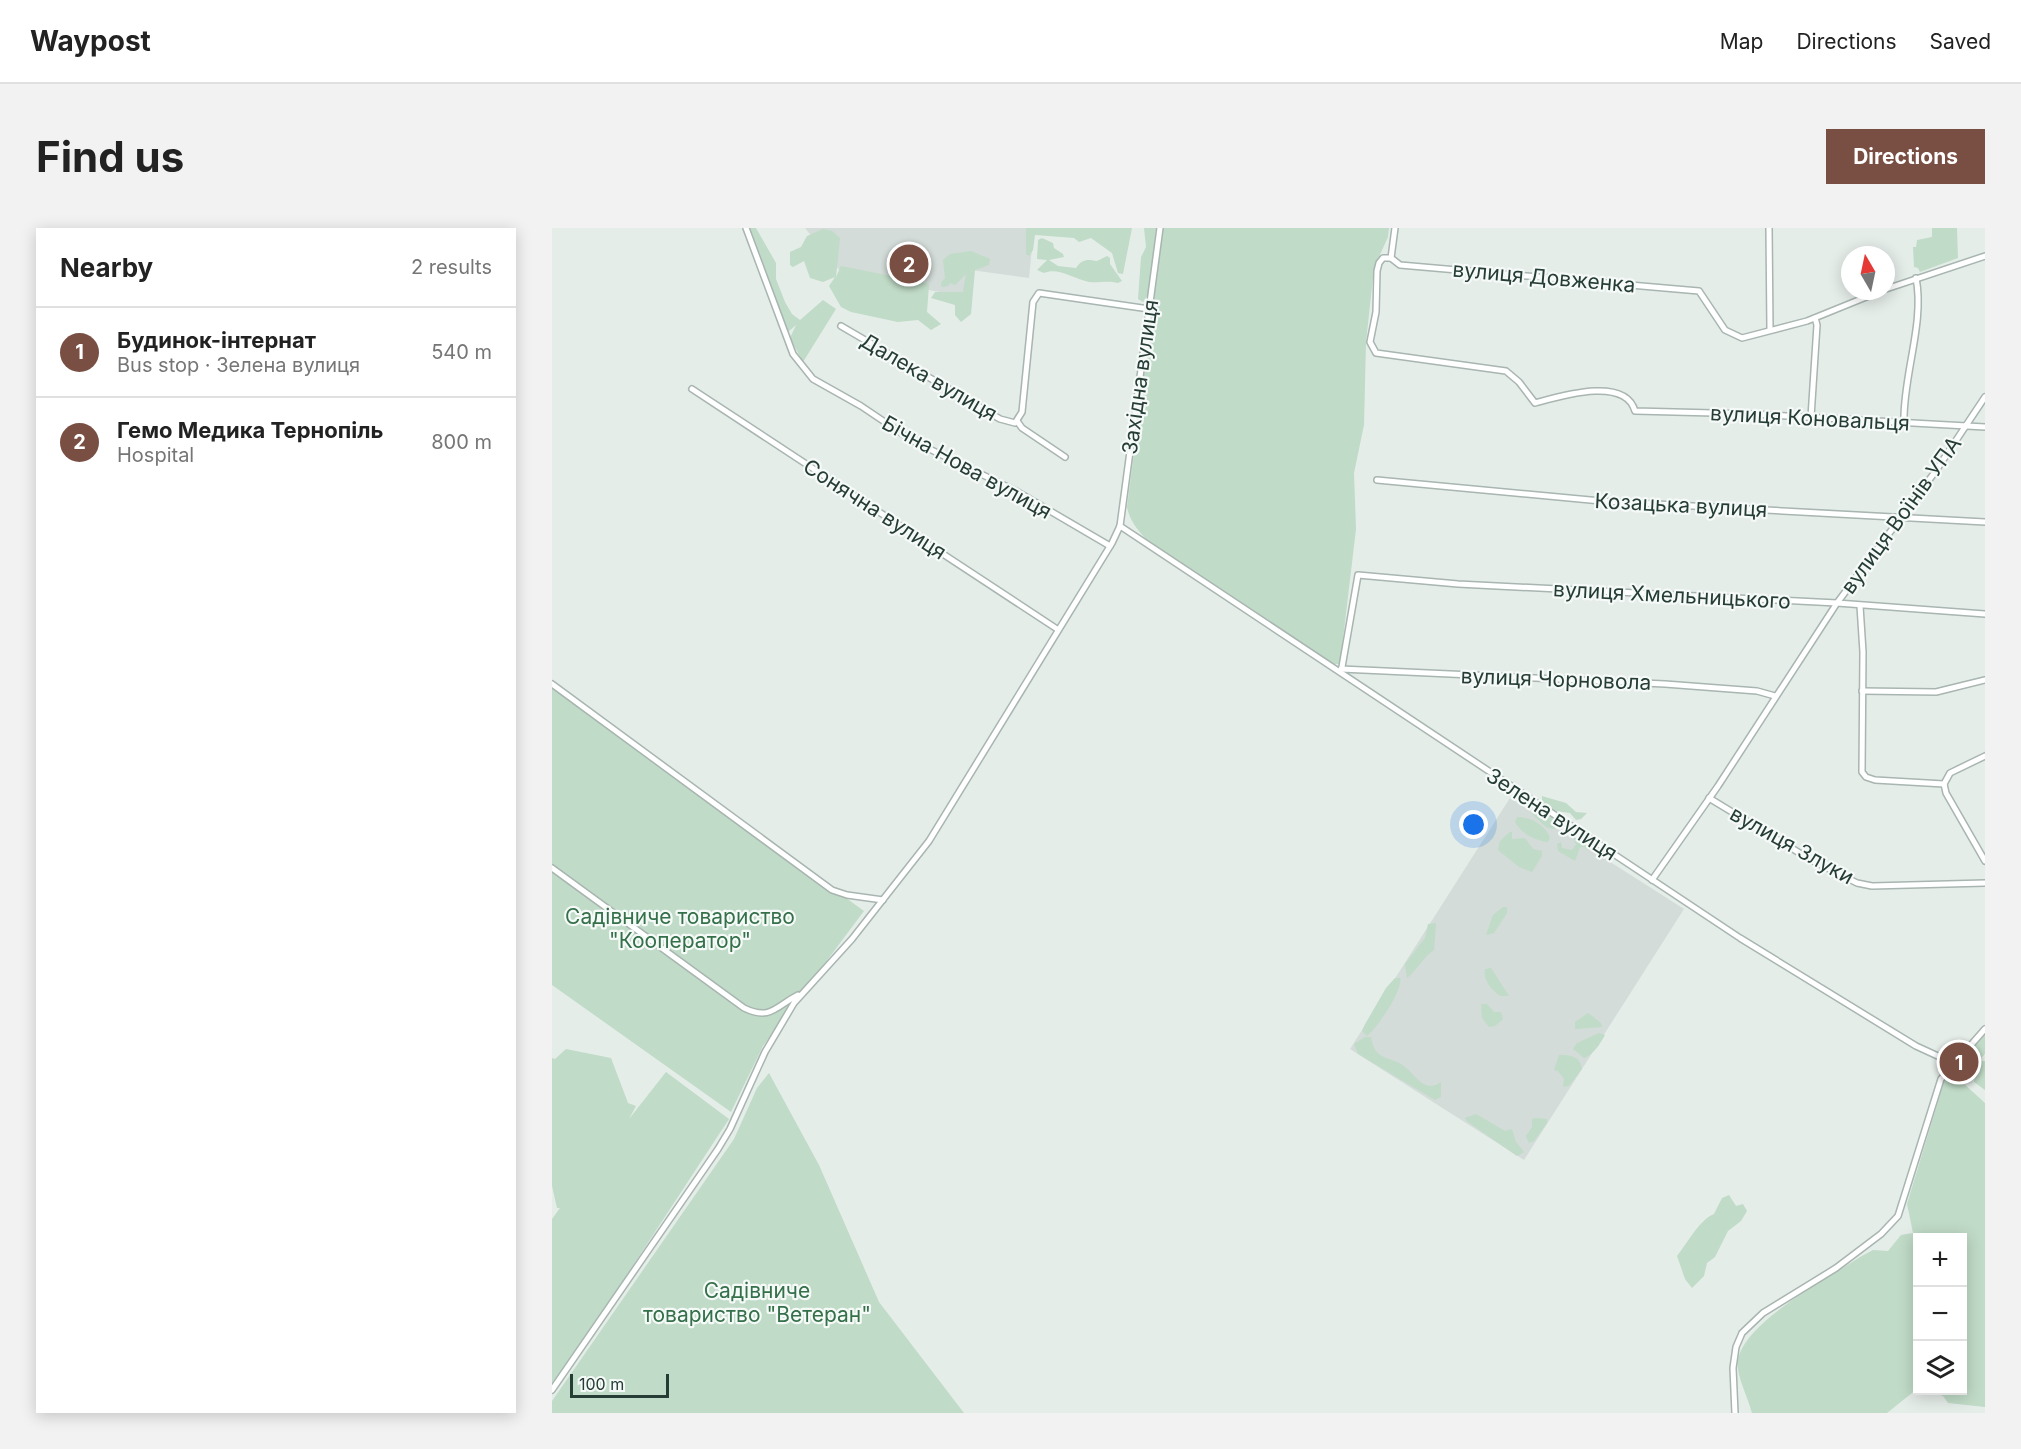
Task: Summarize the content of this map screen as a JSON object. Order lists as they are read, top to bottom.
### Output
{
  "streets": {
    "street": [
      "вулиця Довженка",
      "Далека вулиця",
      "Західна вулиця",
      "вулиця Коновальця",
      "Бічна Нова вулиця",
      "Козацька вулиця",
      "Сонячна вулиця",
      "вулиця Воїнів УПА",
      "вулиця Хмельницького",
      "вулиця Чорновола",
      "Зелена вулиця",
      "вулиця Злуки"
    ]
  },
  "crossings": [
    ["вулиця Довженка", "вулиця Коновальця"],
    ["Далека вулиця", "Західна вулиця"],
    ["Західна вулиця", "Бічна Нова вулиця"],
    ["Західна вулиця", "Сонячна вулиця"],
    ["Західна вулиця", "Зелена вулиця"],
    ["вулиця Коновальця", "вулиця Воїнів УПА"],
    ["Козацька вулиця", "вулиця Воїнів УПА"],
    ["вулиця Воїнів УПА", "вулиця Хмельницького"],
    ["вулиця Воїнів УПА", "вулиця Чорновола"],
    ["вулиця Воїнів УПА", "Зелена вулиця"],
    ["вулиця Воїнів УПА", "вулиця Злуки"],
    ["вулиця Хмельницького", "вулиця Чорновола"],
    ["вулиця Хмельницького", "Зелена вулиця"],
    ["вулиця Чорновола", "Зелена вулиця"]
  ],
  "parks": ["Садівниче товариство \"Кооператор\"", "Садівниче товариство \"Ветеран\""],
  "scale_bar": "100 m",
  "north": "top",
  "page": {
    "header": "Waypost",
    "nav": ["Map", "Directions", "Saved"],
    "buttons": "Directions",
    "title": "Find us",
    "heading": ["Nearby", "2 results"],
    "pins": ["2", "1"],
    "list": [
      {
        "mark": "1",
        "name": "Будинок-інтернат",
        "note": "Bus stop · Зелена вулиця",
        "value": "540 m"
      },
      {
        "mark": "2",
        "name": "Гемо Медика Тернопіль",
        "note": "Hospital",
        "value": "800 m"
      }
    ],
    "map_buttons": ["+", "−"],
    "scale": "100 m"
  }
}
